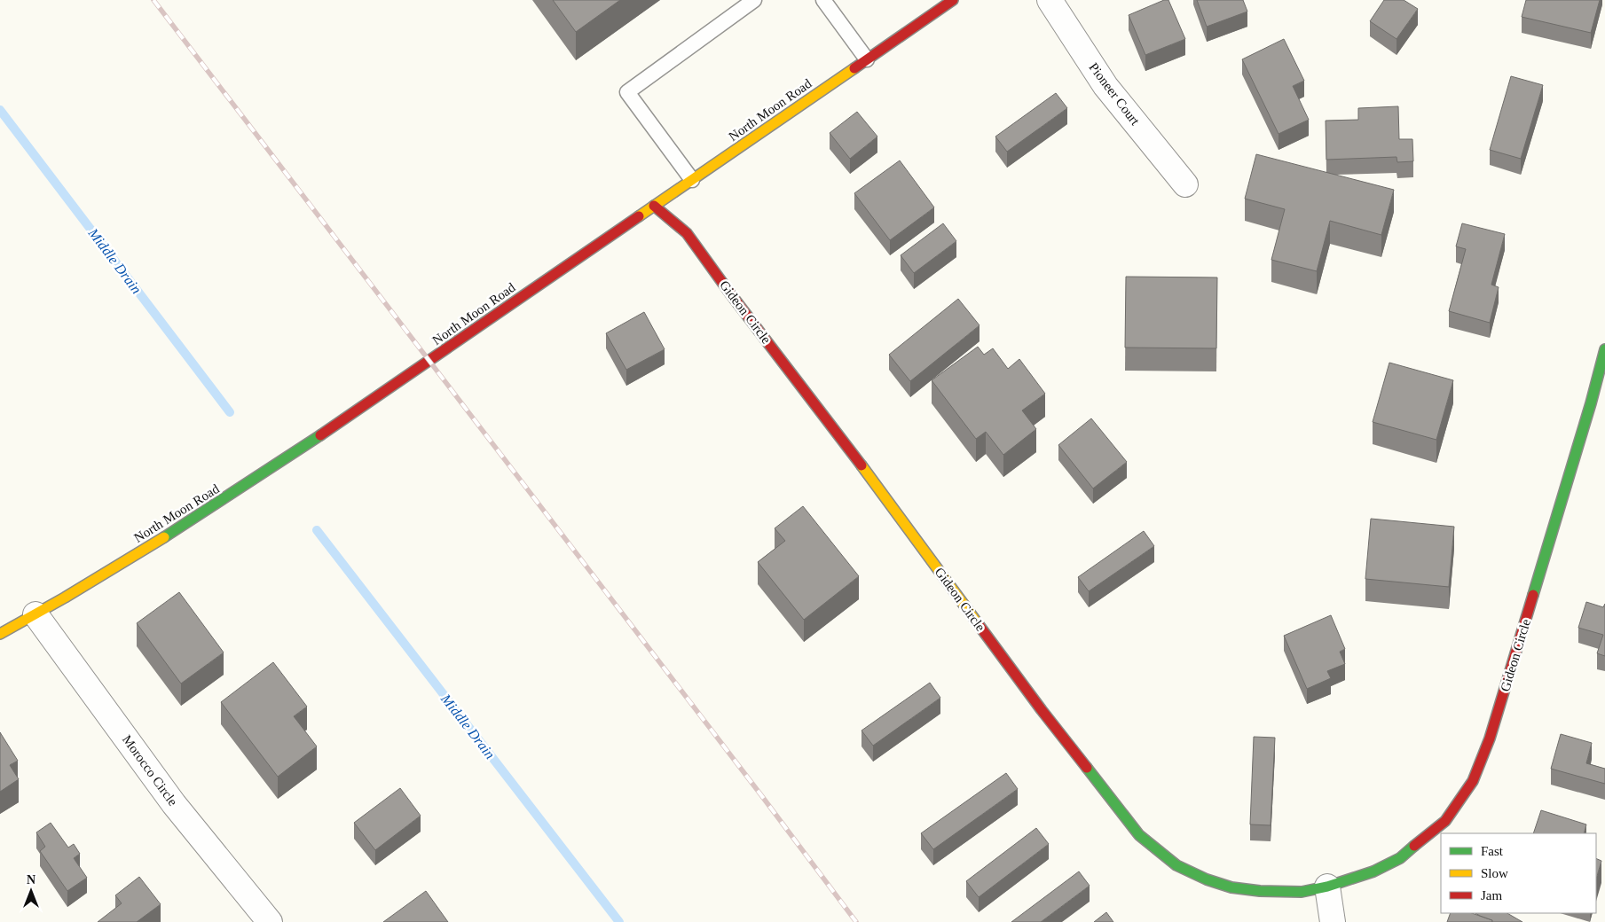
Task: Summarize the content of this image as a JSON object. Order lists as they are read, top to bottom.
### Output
{
  "streets": {
    "street": [
      "Pioneer Court",
      "North Moon Road",
      "Gideon Circle",
      "Morocco Circle"
    ]
  },
  "crossings": [
    ["North Moon Road", "Gideon Circle"],
    ["North Moon Road", "Morocco Circle"]
  ],
  "water": ["Middle Drain"],
  "legend": ["Fast", "Slow", "Jam"],
  "north": "top"
}
